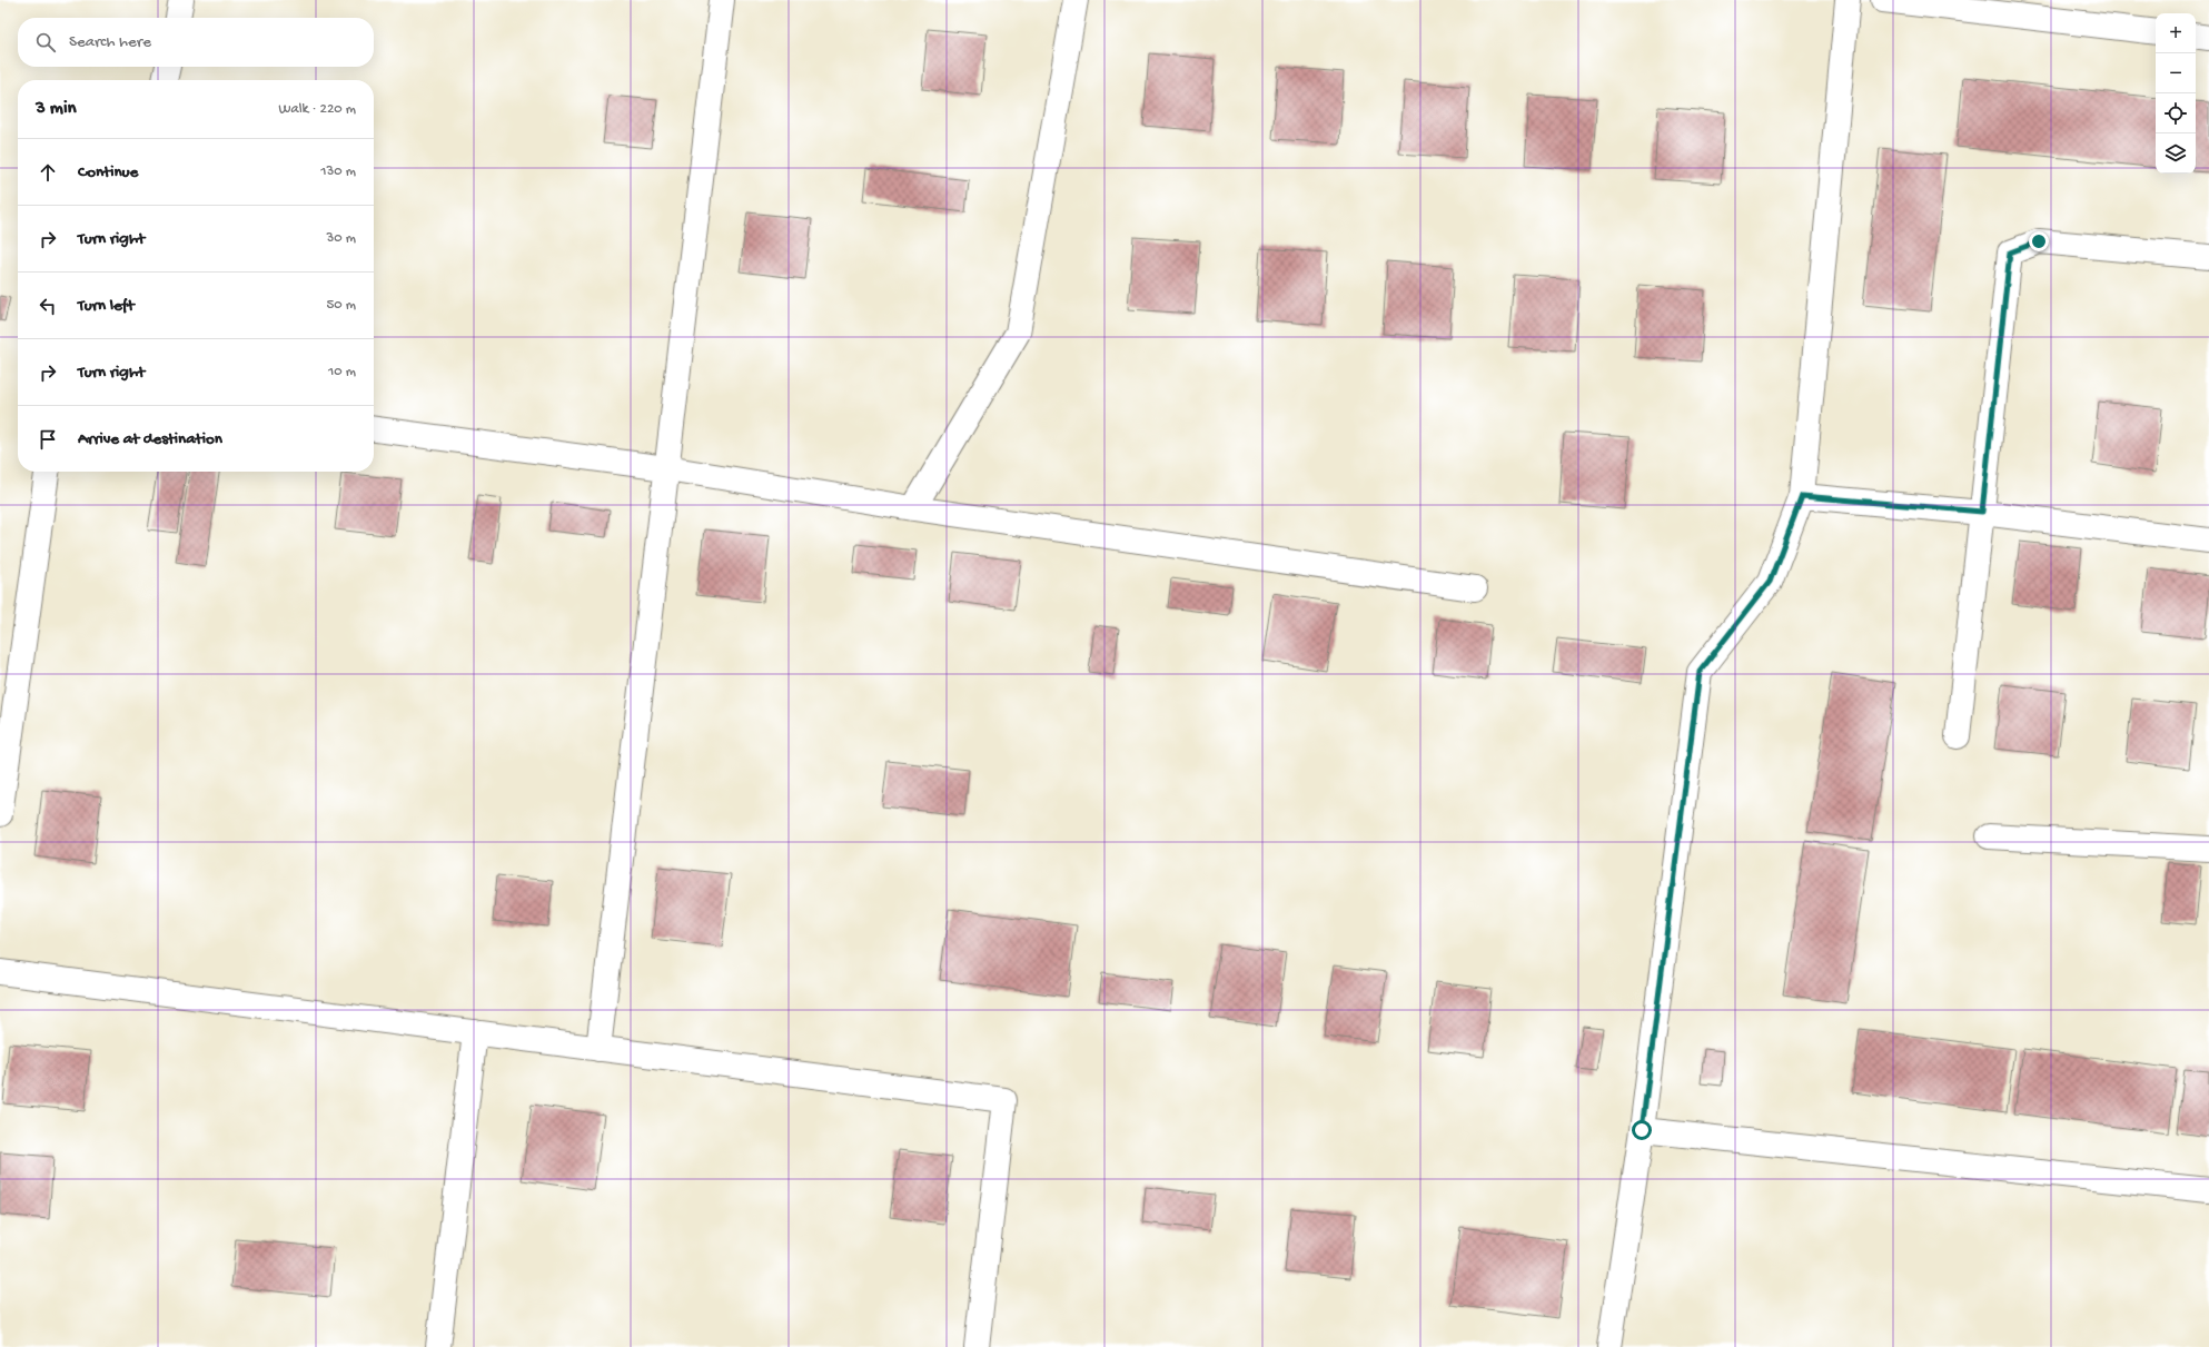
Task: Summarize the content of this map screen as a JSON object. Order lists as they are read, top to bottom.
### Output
{
  "page": {
    "map_buttons": ["+", "−"],
    "search": "Search here",
    "heading": ["3 min", "Walk · 220 m"],
    "list": [
      ["Continue", "130 m"],
      ["Turn right", "30 m"],
      ["Turn left", "50 m"],
      ["Turn right", "10 m"],
      "Arrive at destination"
    ]
  }
}
